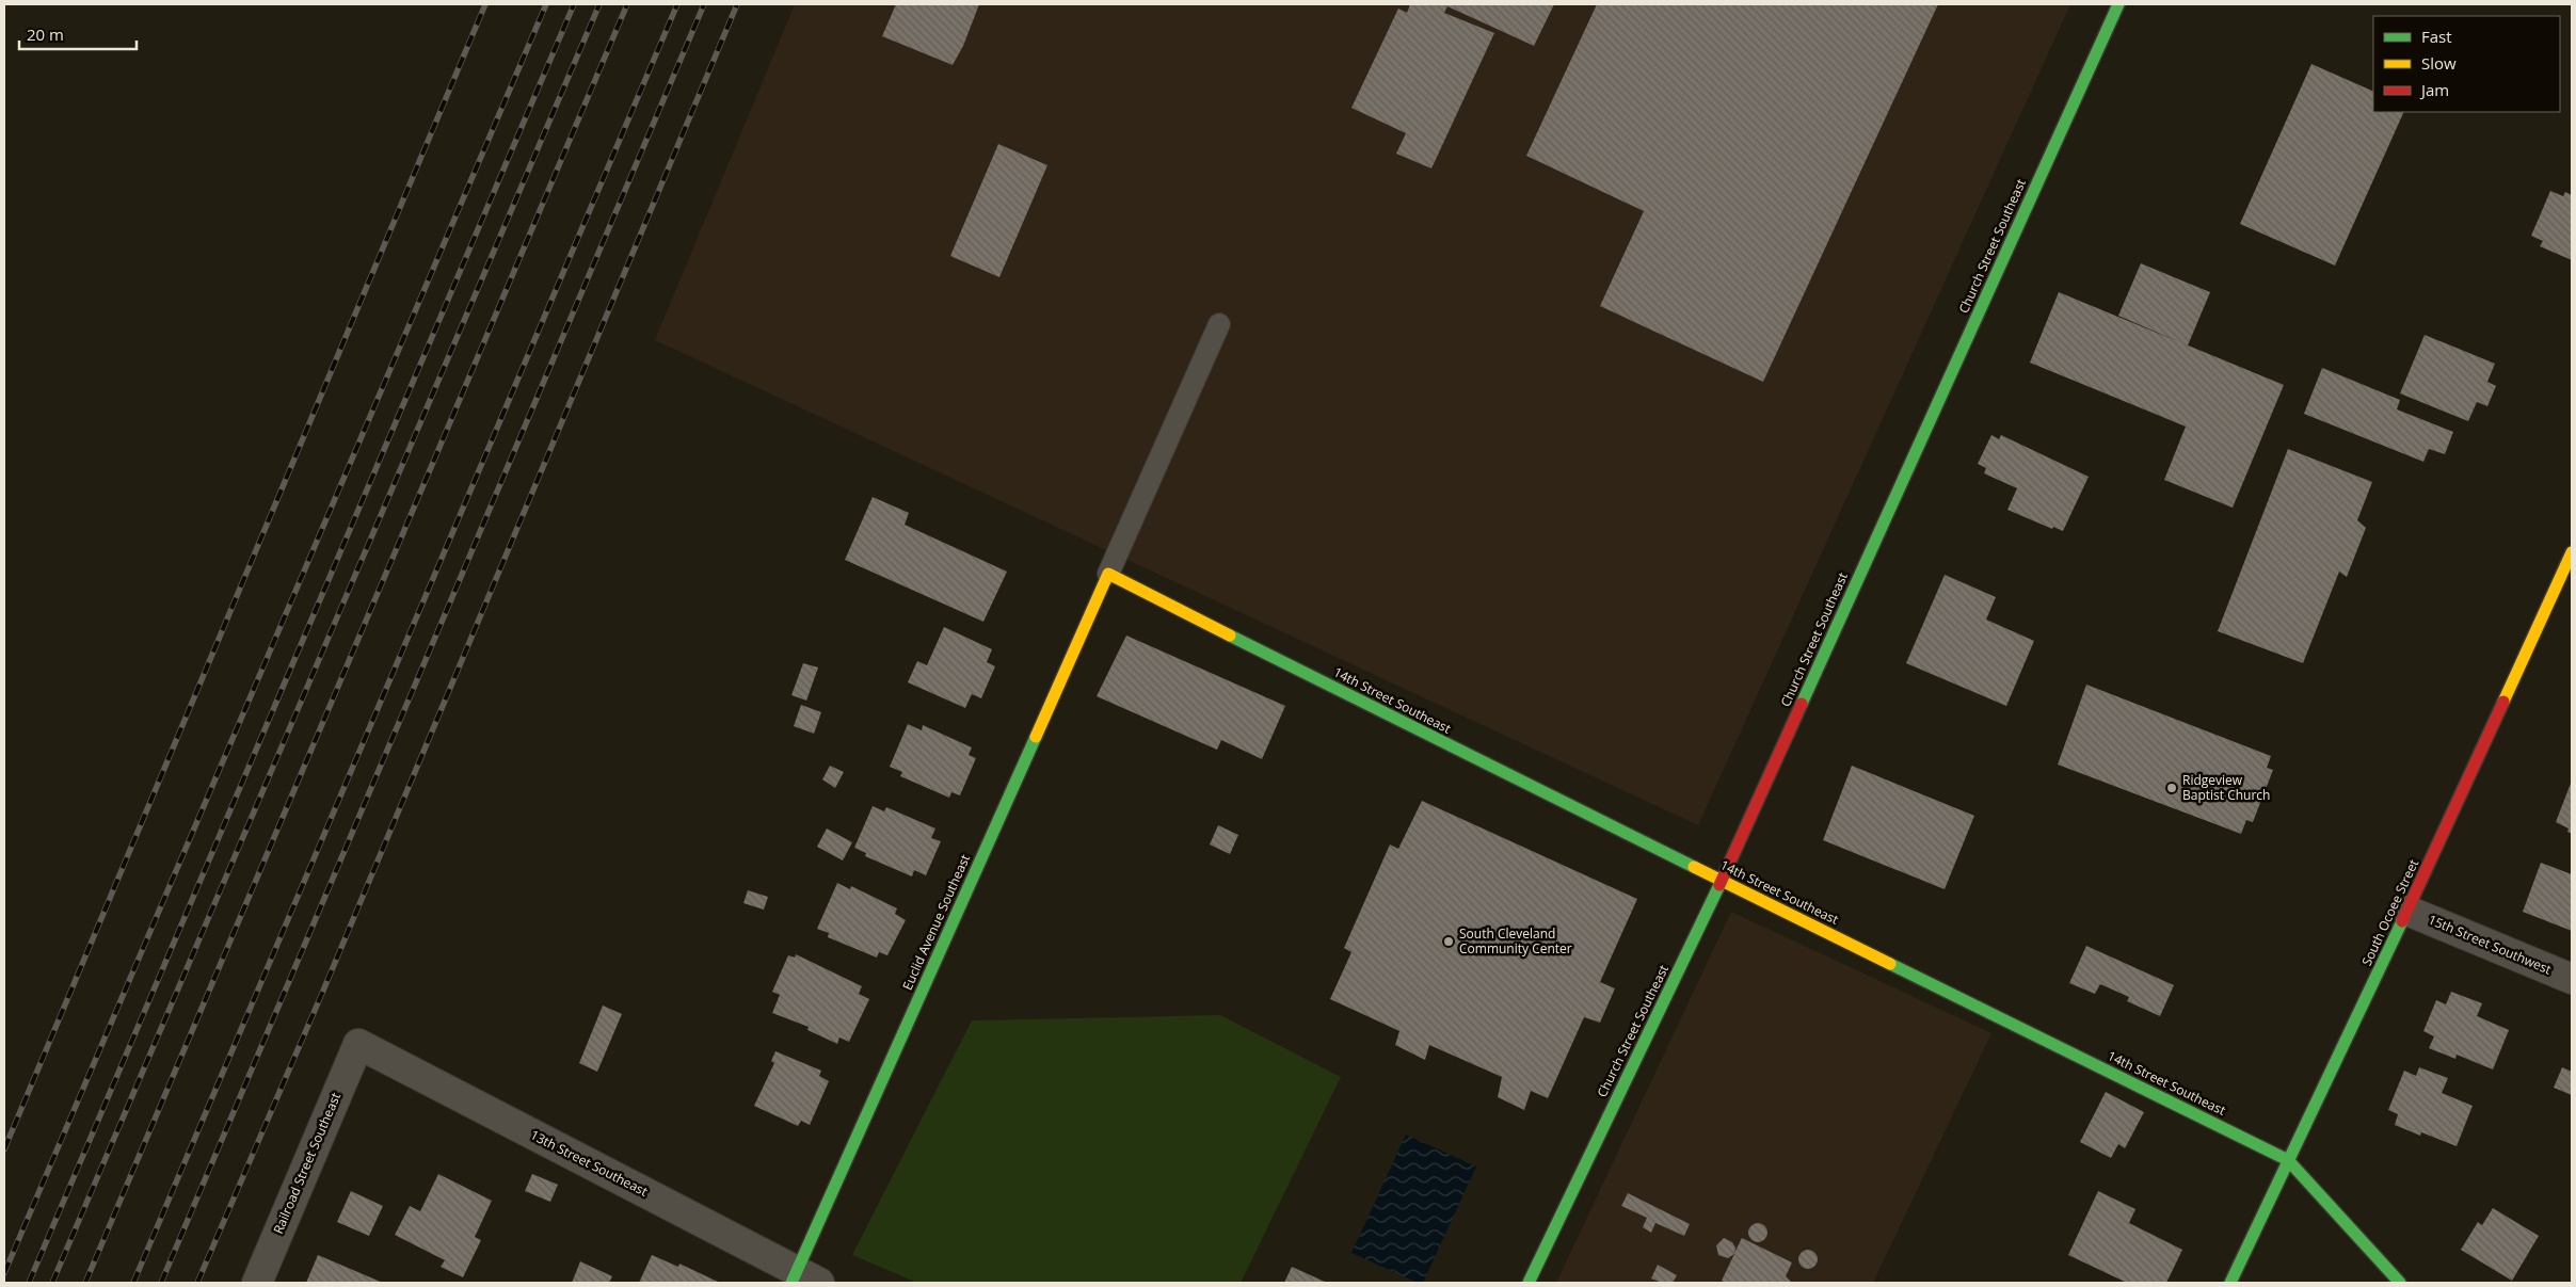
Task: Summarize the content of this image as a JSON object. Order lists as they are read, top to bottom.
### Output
{
  "streets": {
    "street": [
      "Church Street Southeast",
      "14th Street Southeast",
      "South Ocoee Street",
      "Euclid Avenue Southeast",
      "15th Street Southwest",
      "Railroad Street Southeast",
      "13th Street Southeast"
    ]
  },
  "crossings": [
    ["Church Street Southeast", "14th Street Southeast"],
    ["14th Street Southeast", "South Ocoee Street"],
    ["14th Street Southeast", "Euclid Avenue Southeast"],
    ["South Ocoee Street", "15th Street Southwest"],
    ["Euclid Avenue Southeast", "13th Street Southeast"],
    ["Railroad Street Southeast", "13th Street Southeast"]
  ],
  "places": ["Ridgeview Baptist Church", "South Cleveland Community Center"],
  "legend": ["Fast", "Slow", "Jam"],
  "scale_bar": "20 m"
}
